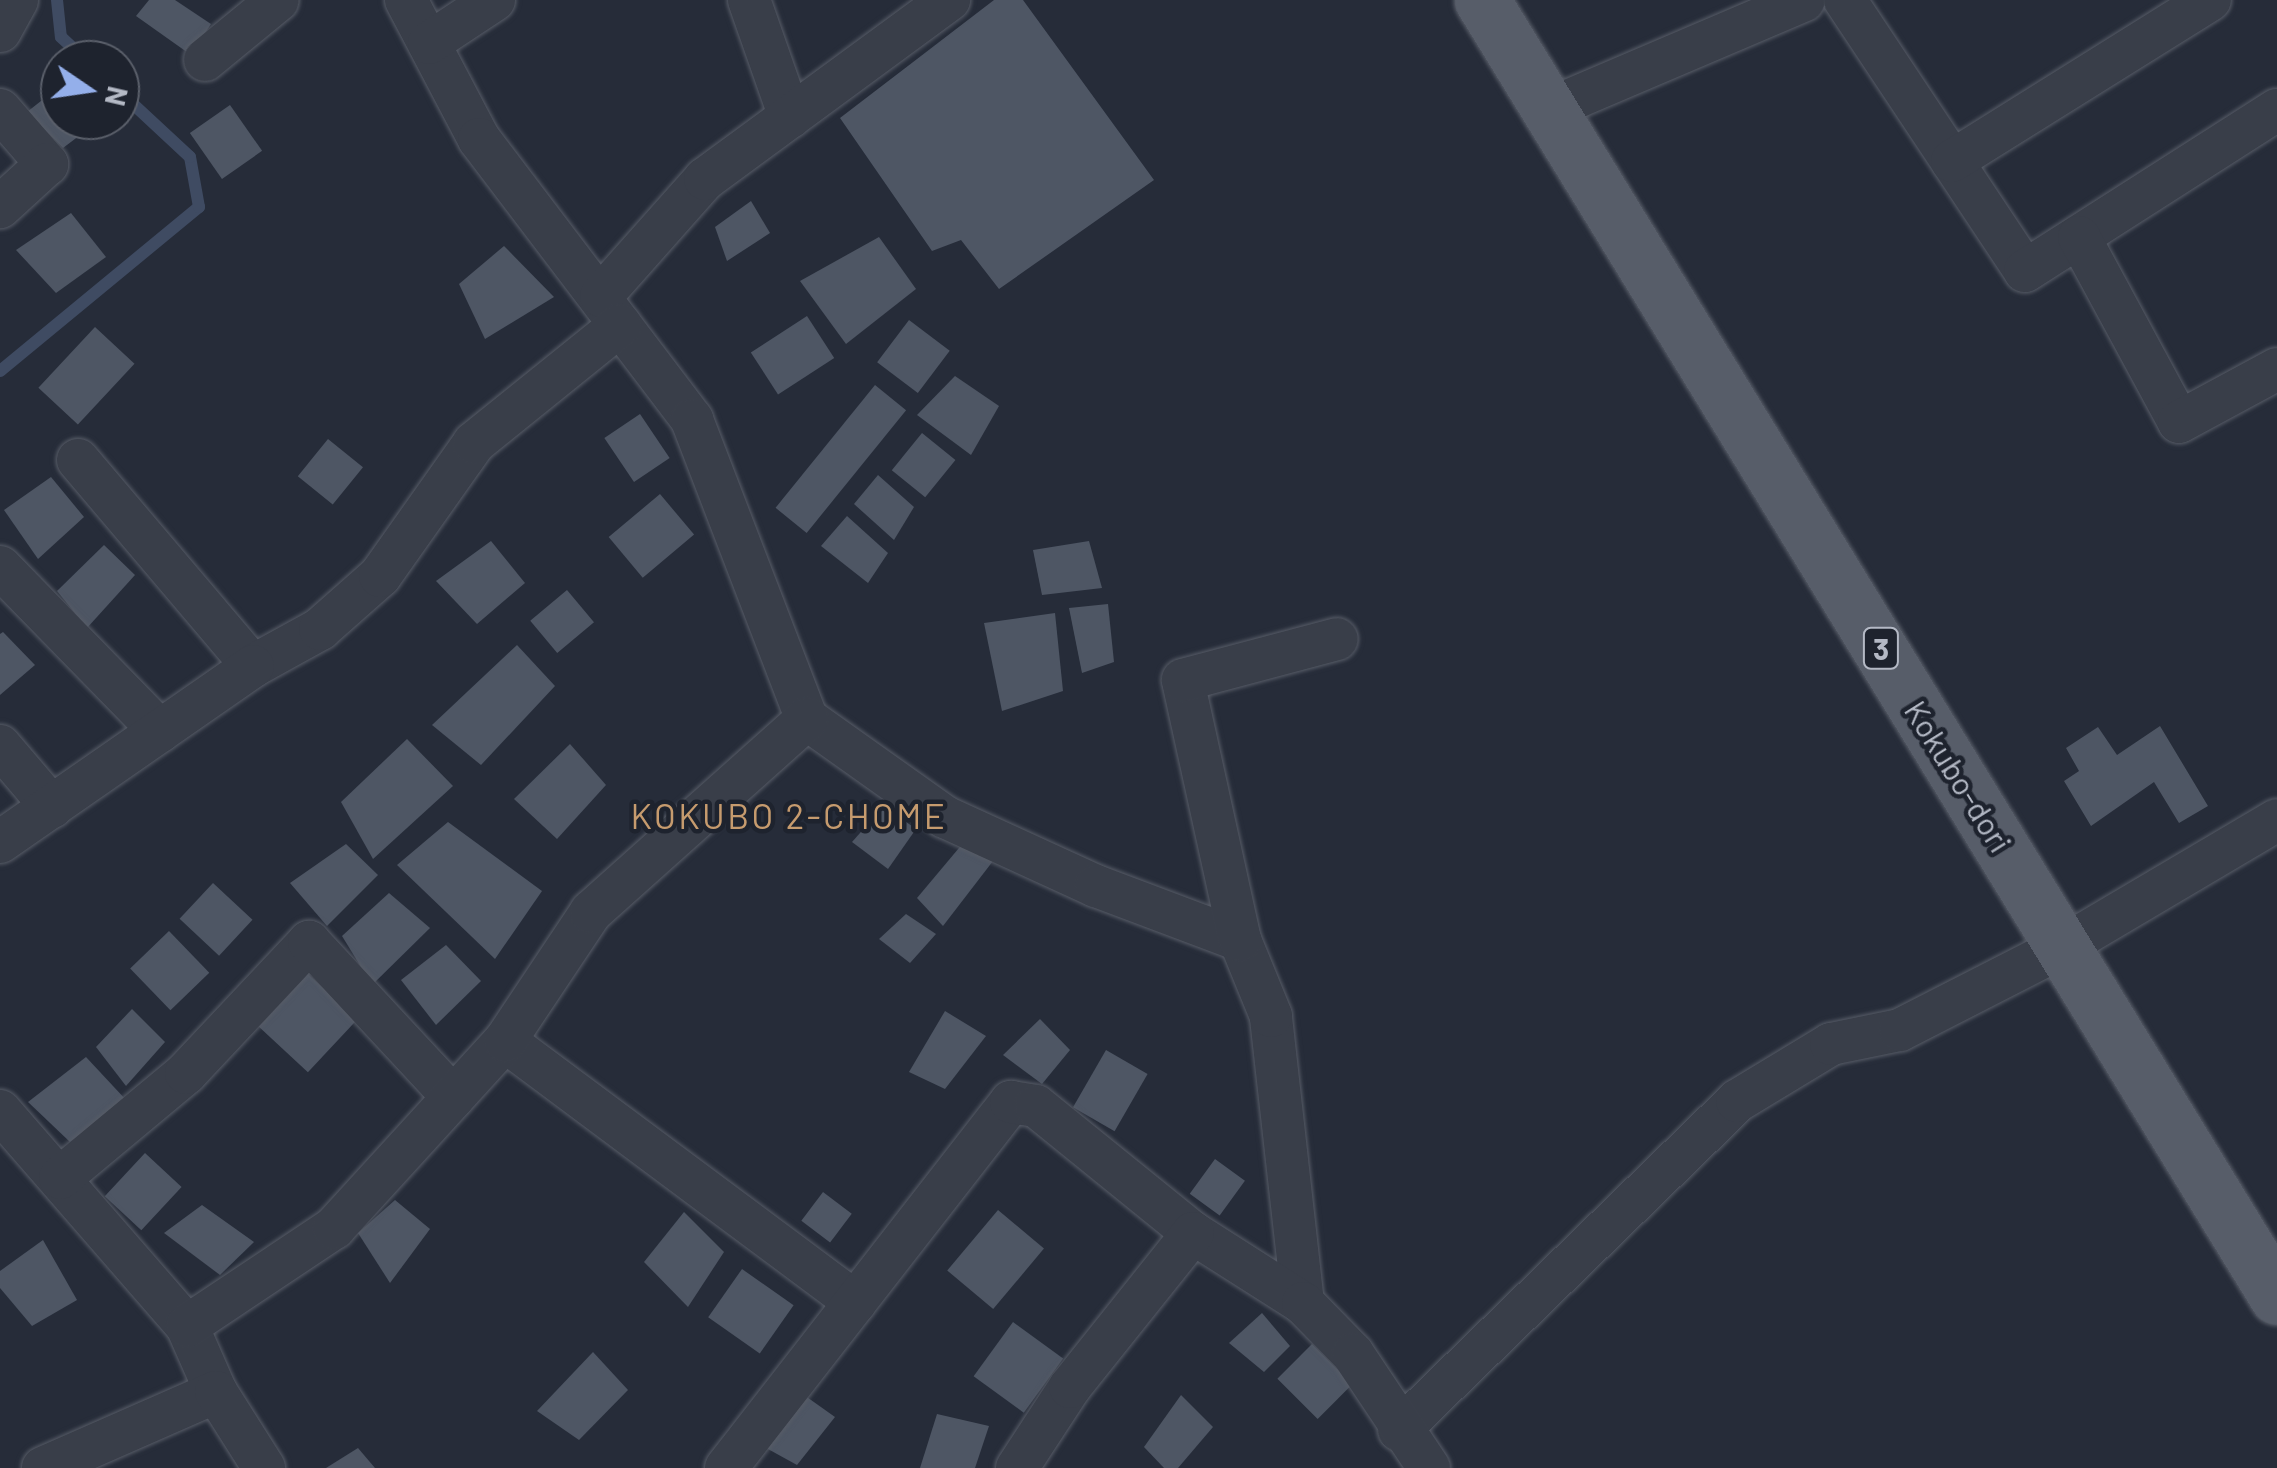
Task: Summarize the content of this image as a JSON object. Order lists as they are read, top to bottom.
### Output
{
  "streets": {
    "main road": ["3", "Kokubo-dori"]
  },
  "districts": ["KOKUBO 2-CHOME"],
  "north": "right"
}
